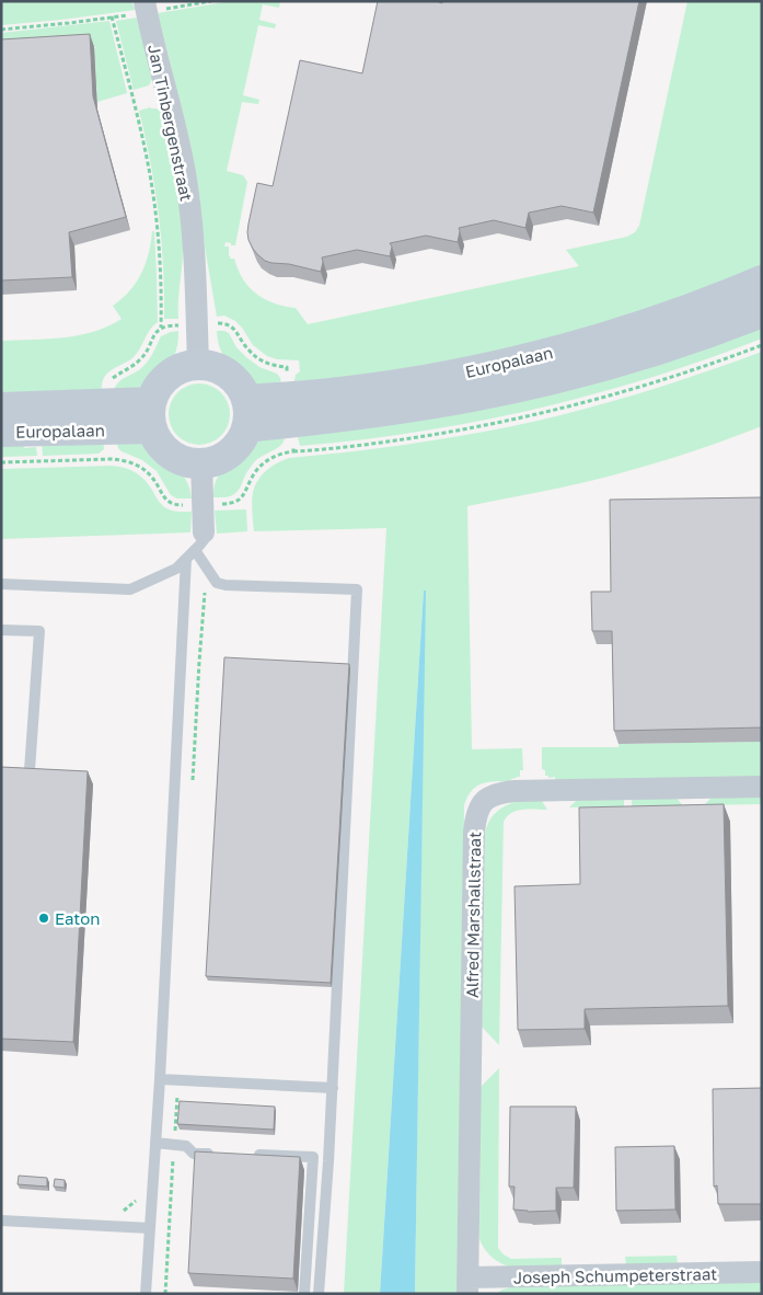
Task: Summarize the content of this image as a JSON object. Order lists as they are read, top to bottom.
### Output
{
  "streets": {
    "street": [
      "Jan Tinbergenstraat",
      "Europalaan",
      "Alfred Marshallstraat",
      "Joseph Schumpeterstraat"
    ]
  },
  "crossings": [
    ["Jan Tinbergenstraat", "Europalaan"],
    ["Alfred Marshallstraat", "Joseph Schumpeterstraat"]
  ],
  "places": ["Eaton"]
}
